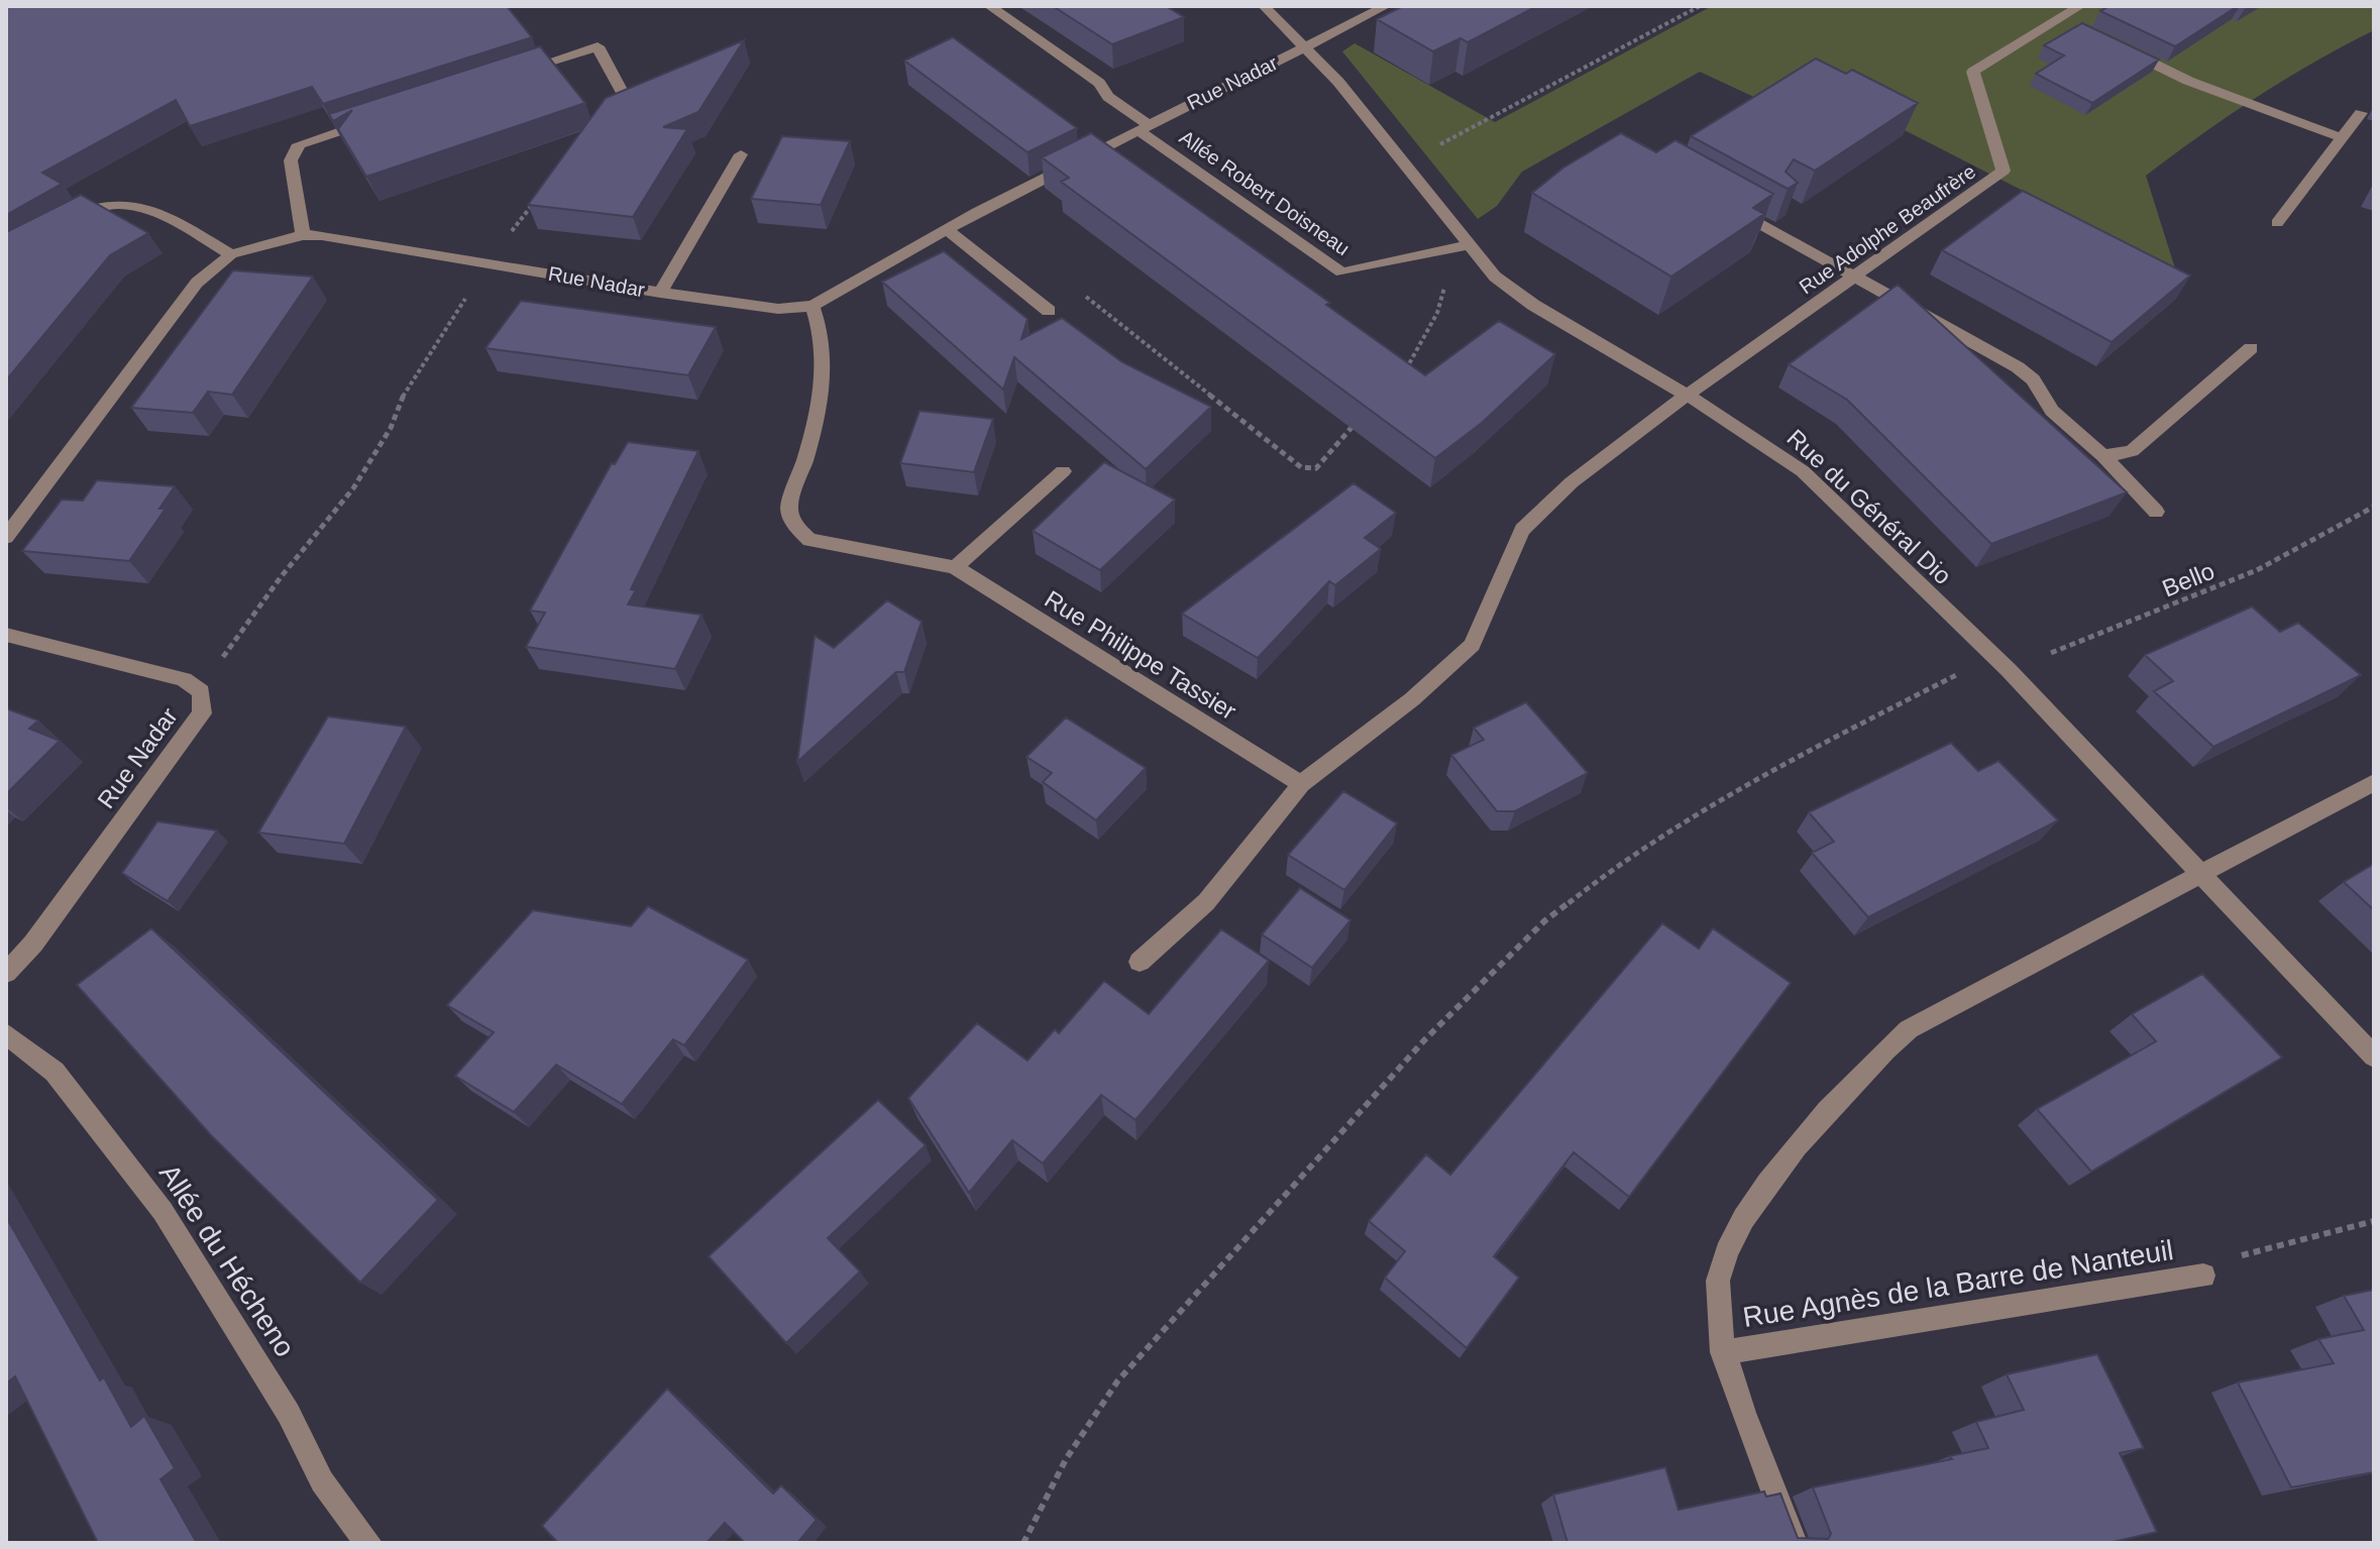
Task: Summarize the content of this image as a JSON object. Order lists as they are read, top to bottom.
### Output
{
  "streets": {
    "street": [
      "Rue Nadar",
      "Allée Robert Doisneau",
      "Rue Adolphe Beaufrère",
      "Rue du Général Dio",
      "Rue Philippe Tassier",
      "Allée du Hécheno",
      "Rue Agnès de la Barre de Nanteuil"
    ],
    "path": ["Bello"]
  },
  "crossings": [
    ["Rue Nadar", "Allée Robert Doisneau"],
    ["Rue Nadar", "Rue du Général Dio"],
    ["Rue Nadar", "Rue Philippe Tassier"],
    ["Allée Robert Doisneau", "Rue du Général Dio"],
    ["Rue Adolphe Beaufrère", "Rue du Général Dio"],
    ["Rue Adolphe Beaufrère", "Rue Philippe Tassier"],
    ["Rue du Général Dio", "Bello"],
    ["Rue du Général Dio", "Rue Agnès de la Barre de Nanteuil"]
  ]
}
